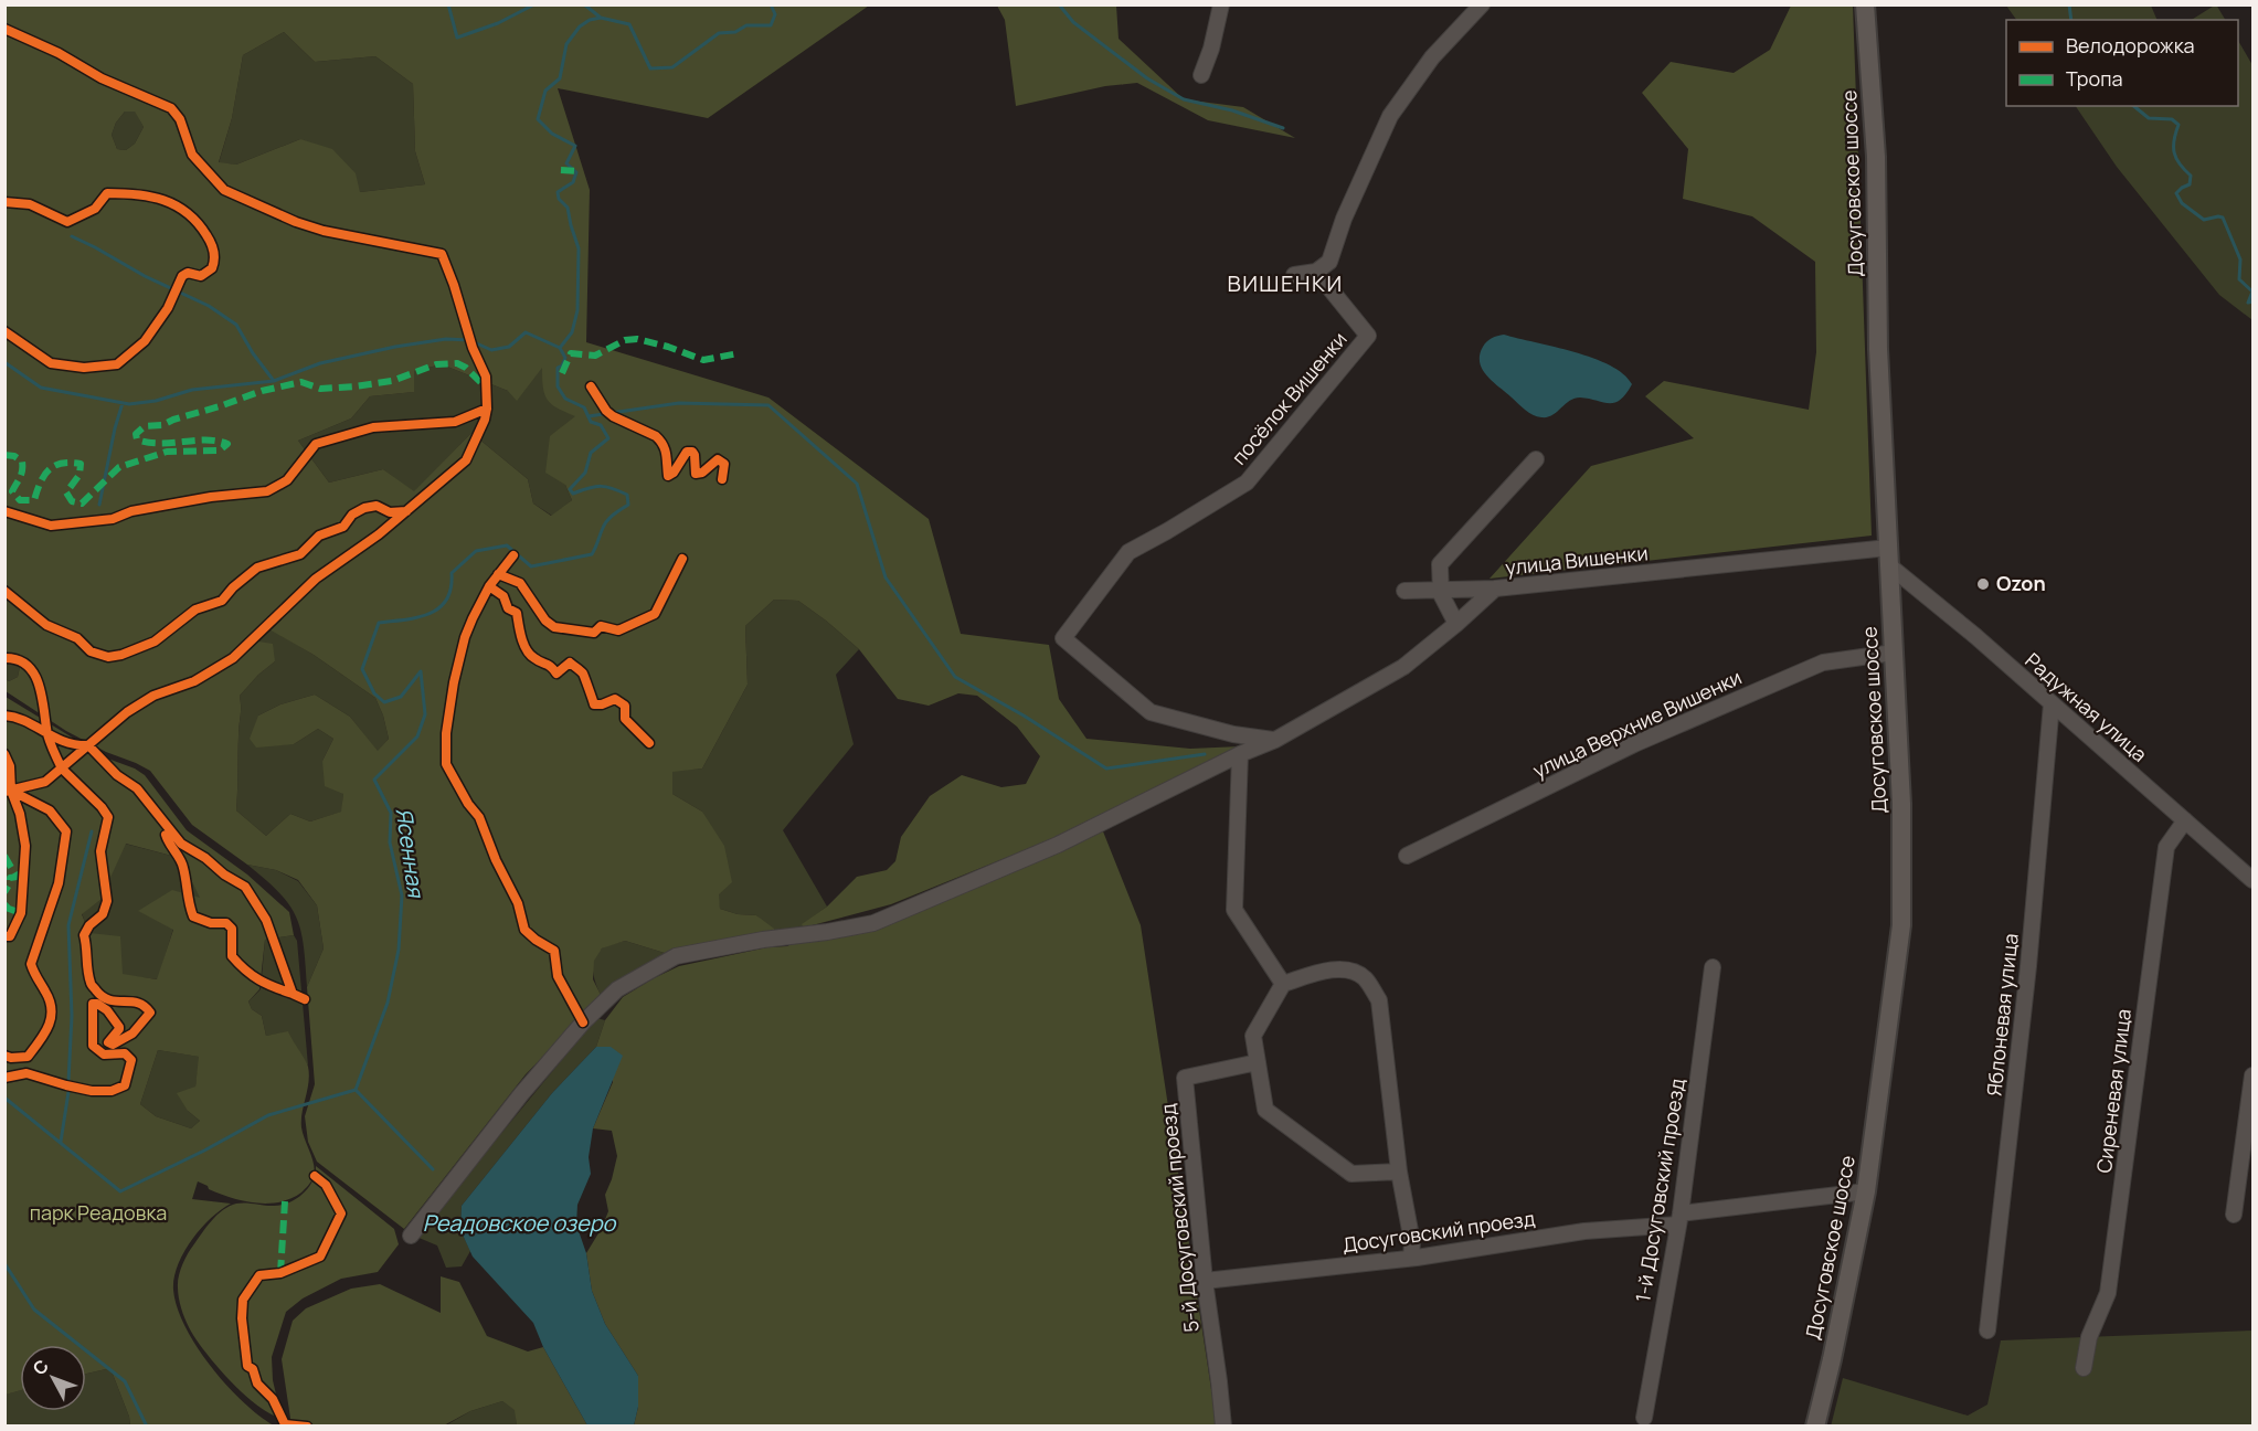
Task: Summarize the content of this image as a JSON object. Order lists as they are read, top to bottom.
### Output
{
  "streets": {
    "main road": ["Досуговское шоссе"],
    "street": [
      "посёлок Вишенки",
      "улица Вишенки",
      "Радужная улица",
      "улица Верхние Вишенки",
      "Яблоневая улица",
      "Сиреневая улица",
      "1-й Досуговский проезд",
      "5-й Досуговский проезд",
      "Досуговский проезд"
    ]
  },
  "crossings": [
    ["Досуговское шоссе", "улица Вишенки"],
    ["Досуговское шоссе", "Радужная улица"],
    ["Досуговское шоссе", "улица Верхние Вишенки"],
    ["Досуговское шоссе", "Досуговский проезд"],
    ["посёлок Вишенки", "улица Вишенки"],
    ["Радужная улица", "Яблоневая улица"],
    ["Радужная улица", "Сиреневая улица"],
    ["1-й Досуговский проезд", "Досуговский проезд"],
    ["5-й Досуговский проезд", "Досуговский проезд"]
  ],
  "districts": ["ВИШЕНКИ"],
  "water": ["Ясенная", "Реадовское озеро"],
  "parks": ["парк Реадовка"],
  "places": ["Ozon"],
  "legend": ["Велодорожка", "Тропа"],
  "north": "top left"
}
